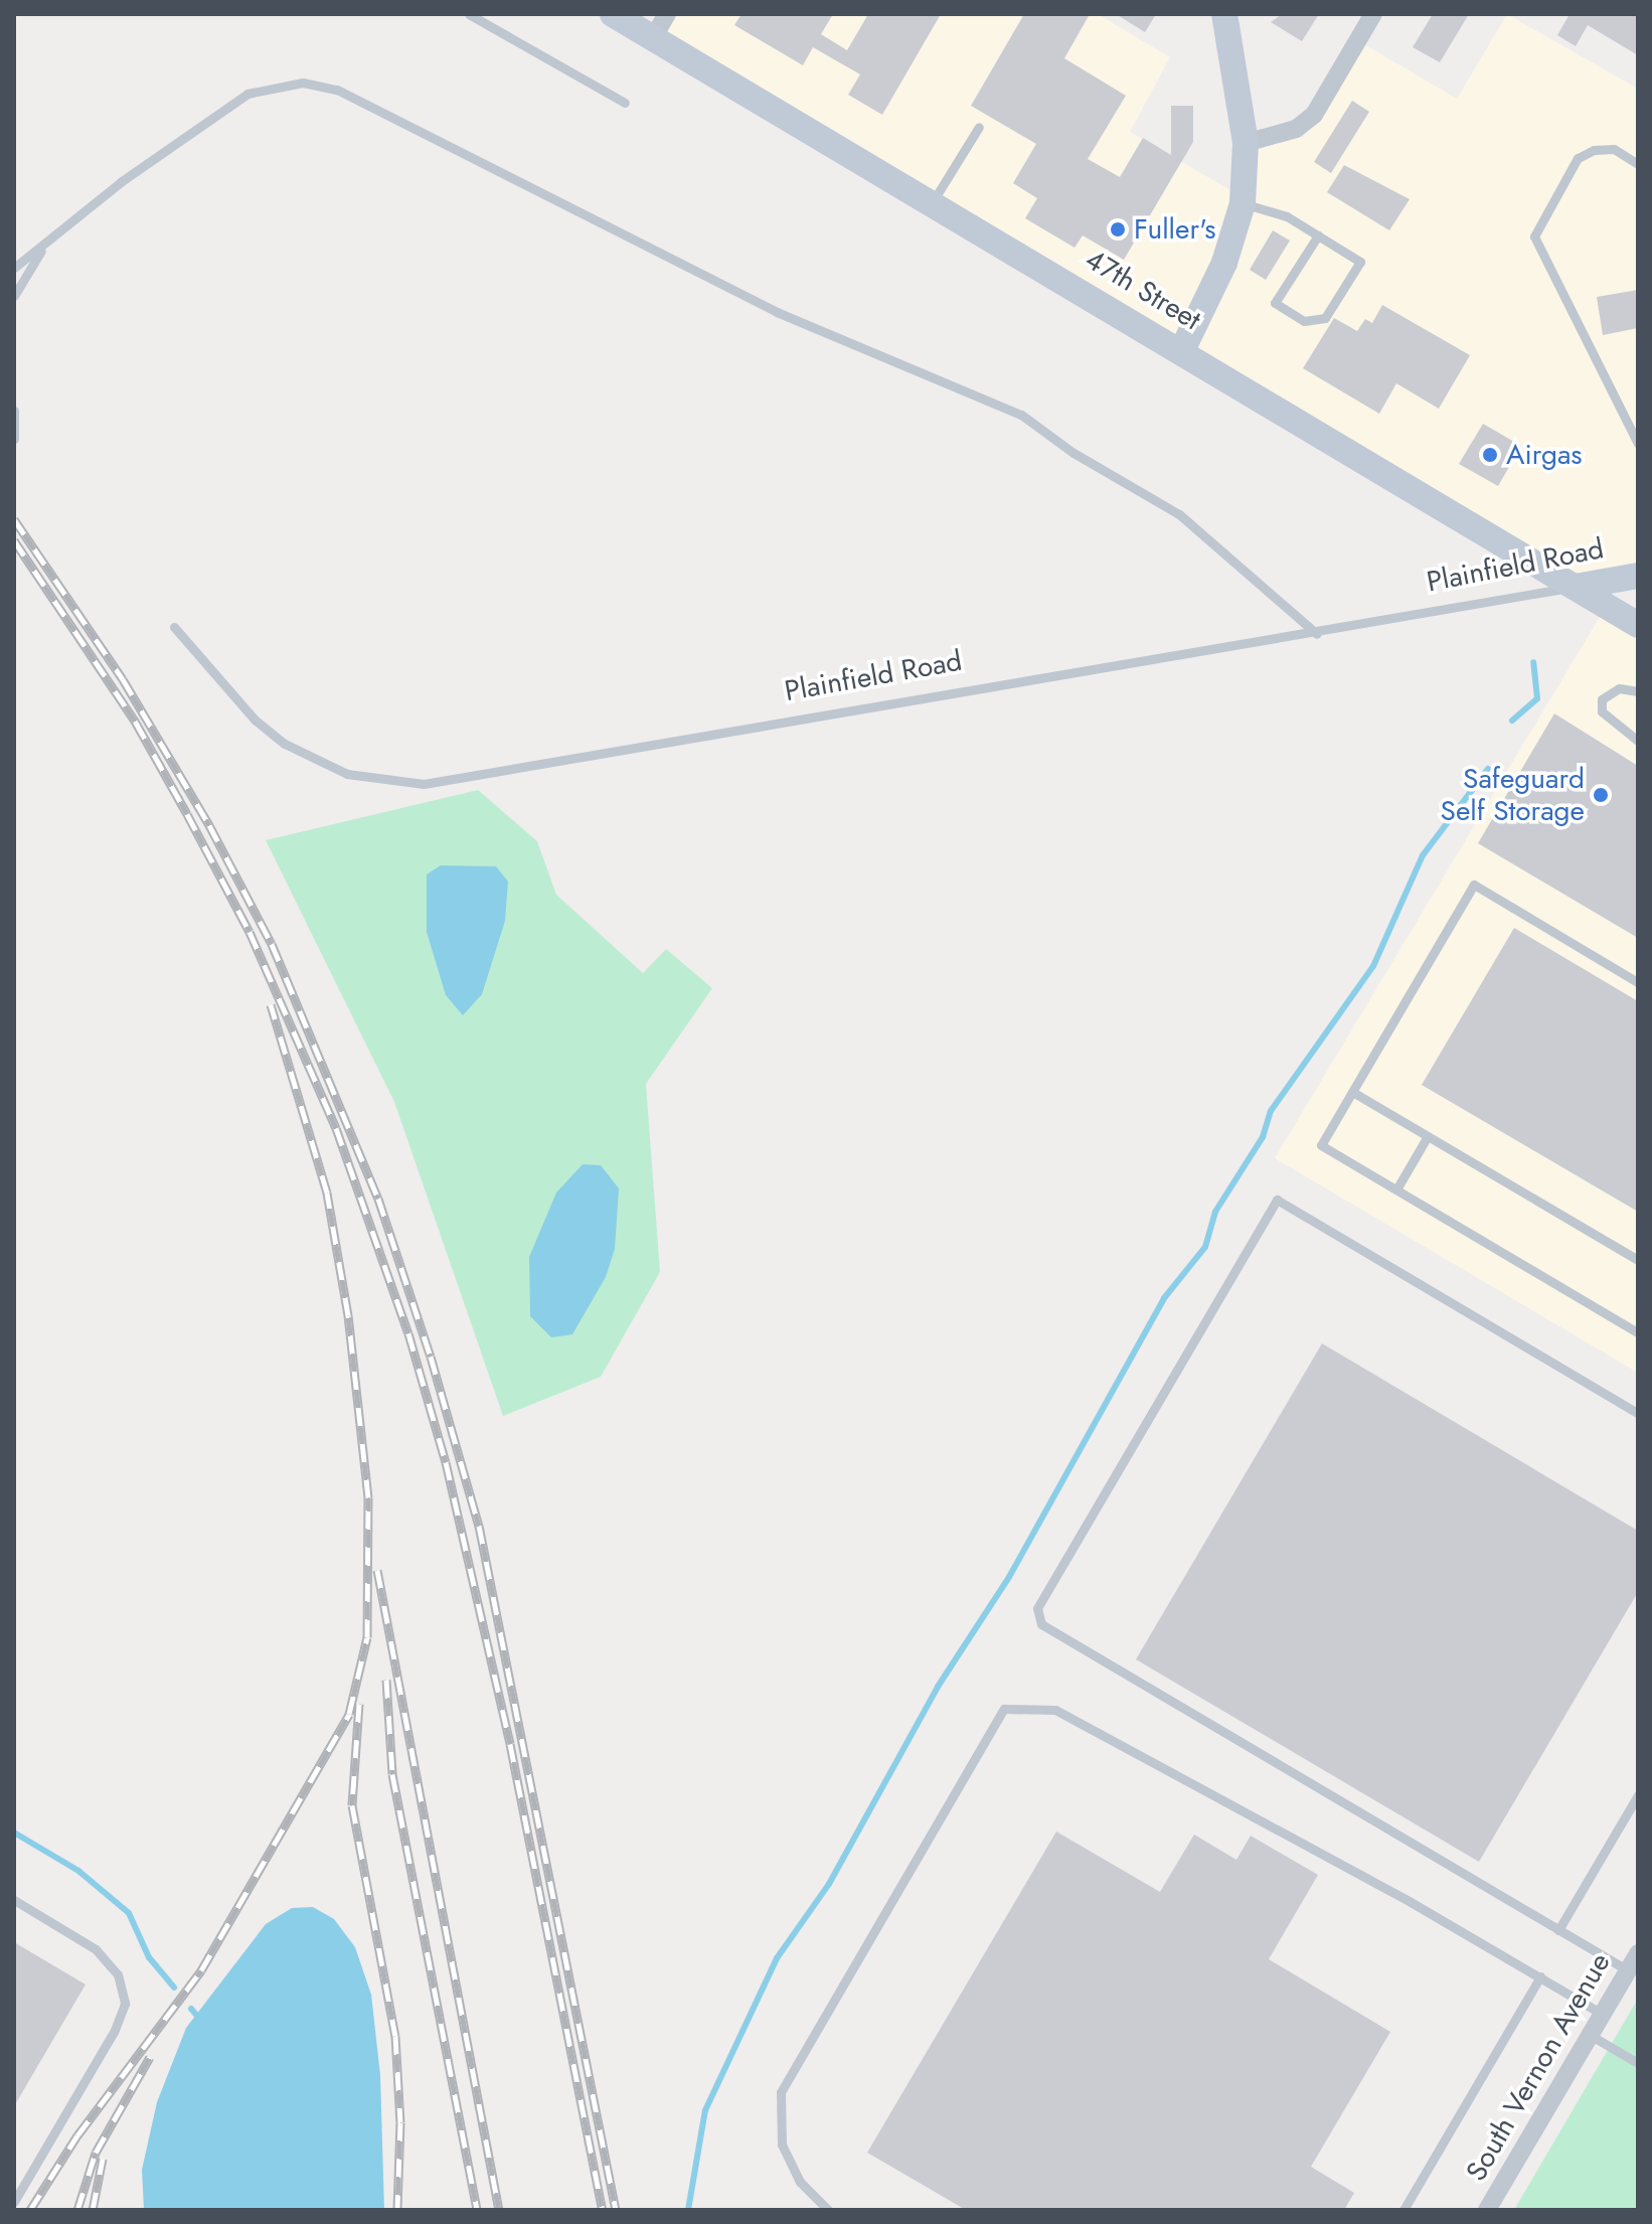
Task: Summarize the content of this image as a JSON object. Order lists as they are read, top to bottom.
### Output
{
  "streets": {
    "main road": ["47th Street", "Plainfield Road"],
    "street": ["South Vernon Avenue"]
  },
  "crossings": [
    ["47th Street", "Plainfield Road"]
  ],
  "places": ["Fuller's", "Airgas", "Safeguard Self Storage"]
}
